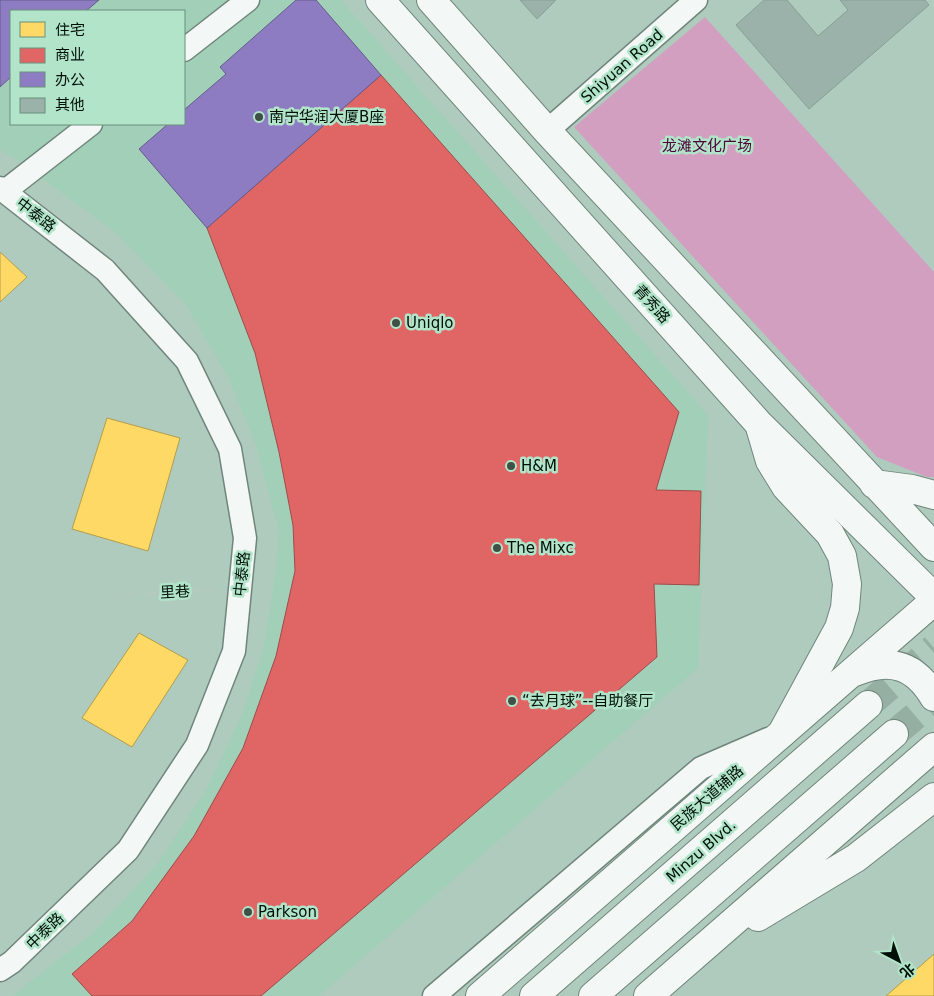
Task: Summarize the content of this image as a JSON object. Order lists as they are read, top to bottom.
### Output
{
  "streets": {
    "main road": ["青秀路", "民族大道辅路", "Minzu Blvd."],
    "street": ["Shiyuan Road", "中泰路"],
    "path": ["里巷"]
  },
  "crossings": [
    ["中泰路", "里巷"]
  ],
  "parks": ["龙滩文化广场"],
  "places": [
    "南宁华润大厦B座",
    "Uniqlo",
    "H&M",
    "The Mixc",
    "“去月球”--自助餐厅",
    "Parkson"
  ],
  "legend": [
    "住宅",
    "商业",
    "办公",
    "其他"
  ],
  "north": "bottom right"
}
